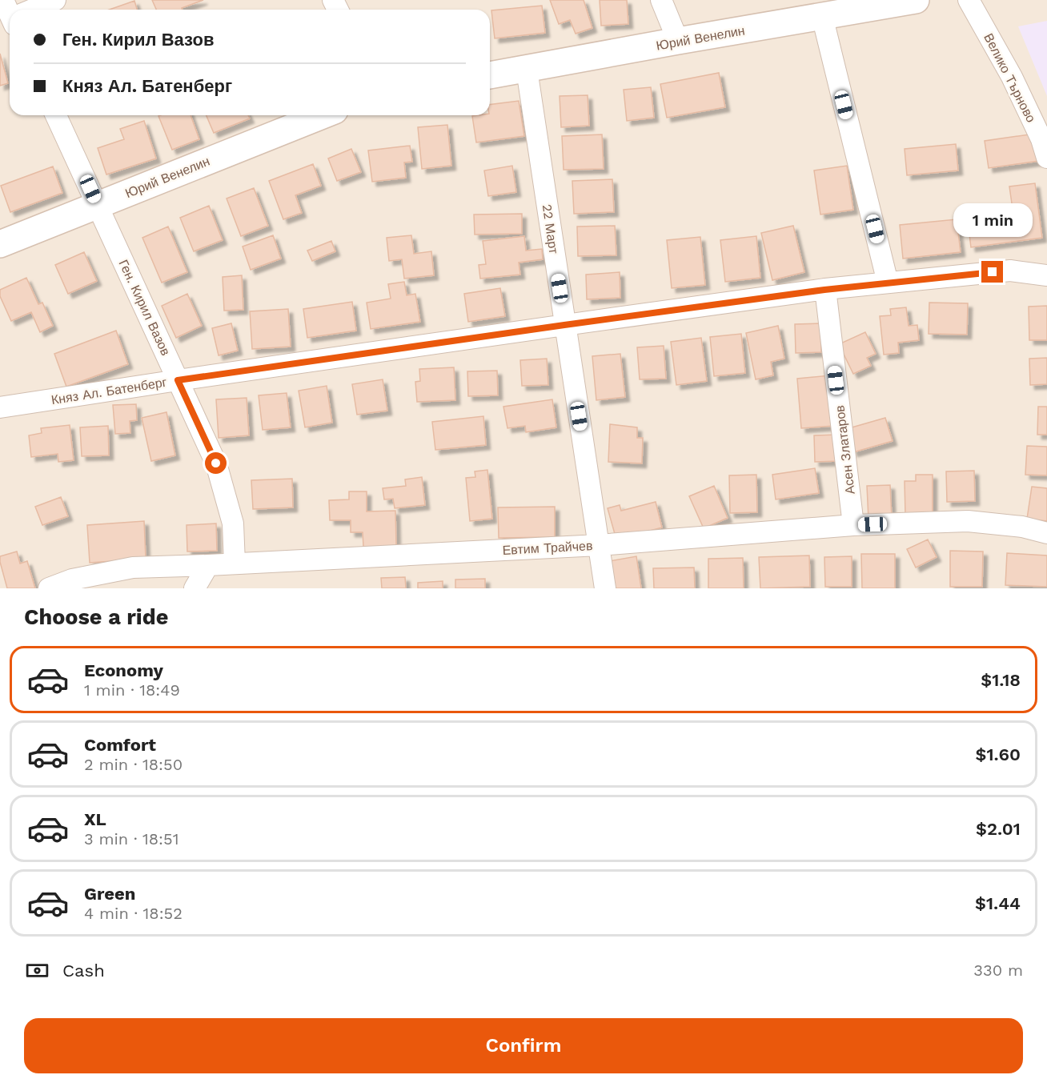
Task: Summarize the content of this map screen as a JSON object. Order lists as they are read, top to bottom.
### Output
{
  "streets": {
    "street": [
      "Юрий Венелин",
      "Велико Търново",
      "22 Март",
      "Ген. Кирил Вазов",
      "Княз Ал. Батенберг",
      "Асен Златаров",
      "Евтим Трайчев"
    ]
  },
  "crossings": [
    ["Юрий Венелин", "22 Март"],
    ["Юрий Венелин", "Ген. Кирил Вазов"],
    ["22 Март", "Княз Ал. Батенберг"],
    ["22 Март", "Евтим Трайчев"],
    ["Ген. Кирил Вазов", "Княз Ал. Батенберг"],
    ["Ген. Кирил Вазов", "Евтим Трайчев"],
    ["Княз Ал. Батенберг", "Асен Златаров"],
    ["Асен Златаров", "Евтим Трайчев"]
  ],
  "page": {
    "banner": ["Ген. Кирил Вазов", "Княз Ал. Батенберг"],
    "bubble": "1 min",
    "heading": "Choose a ride",
    "list": [
      {
        "name": "Economy",
        "note": "1 min · 18:49",
        "value": "$1.18"
      },
      {
        "name": "Comfort",
        "note": "2 min · 18:50",
        "value": "$1.60"
      },
      {
        "name": "XL",
        "note": "3 min · 18:51",
        "value": "$2.01"
      },
      {
        "name": "Green",
        "note": "4 min · 18:52",
        "value": "$1.44"
      }
    ],
    "pay": ["Cash", "330 m"],
    "buttons": "Confirm"
  }
}
